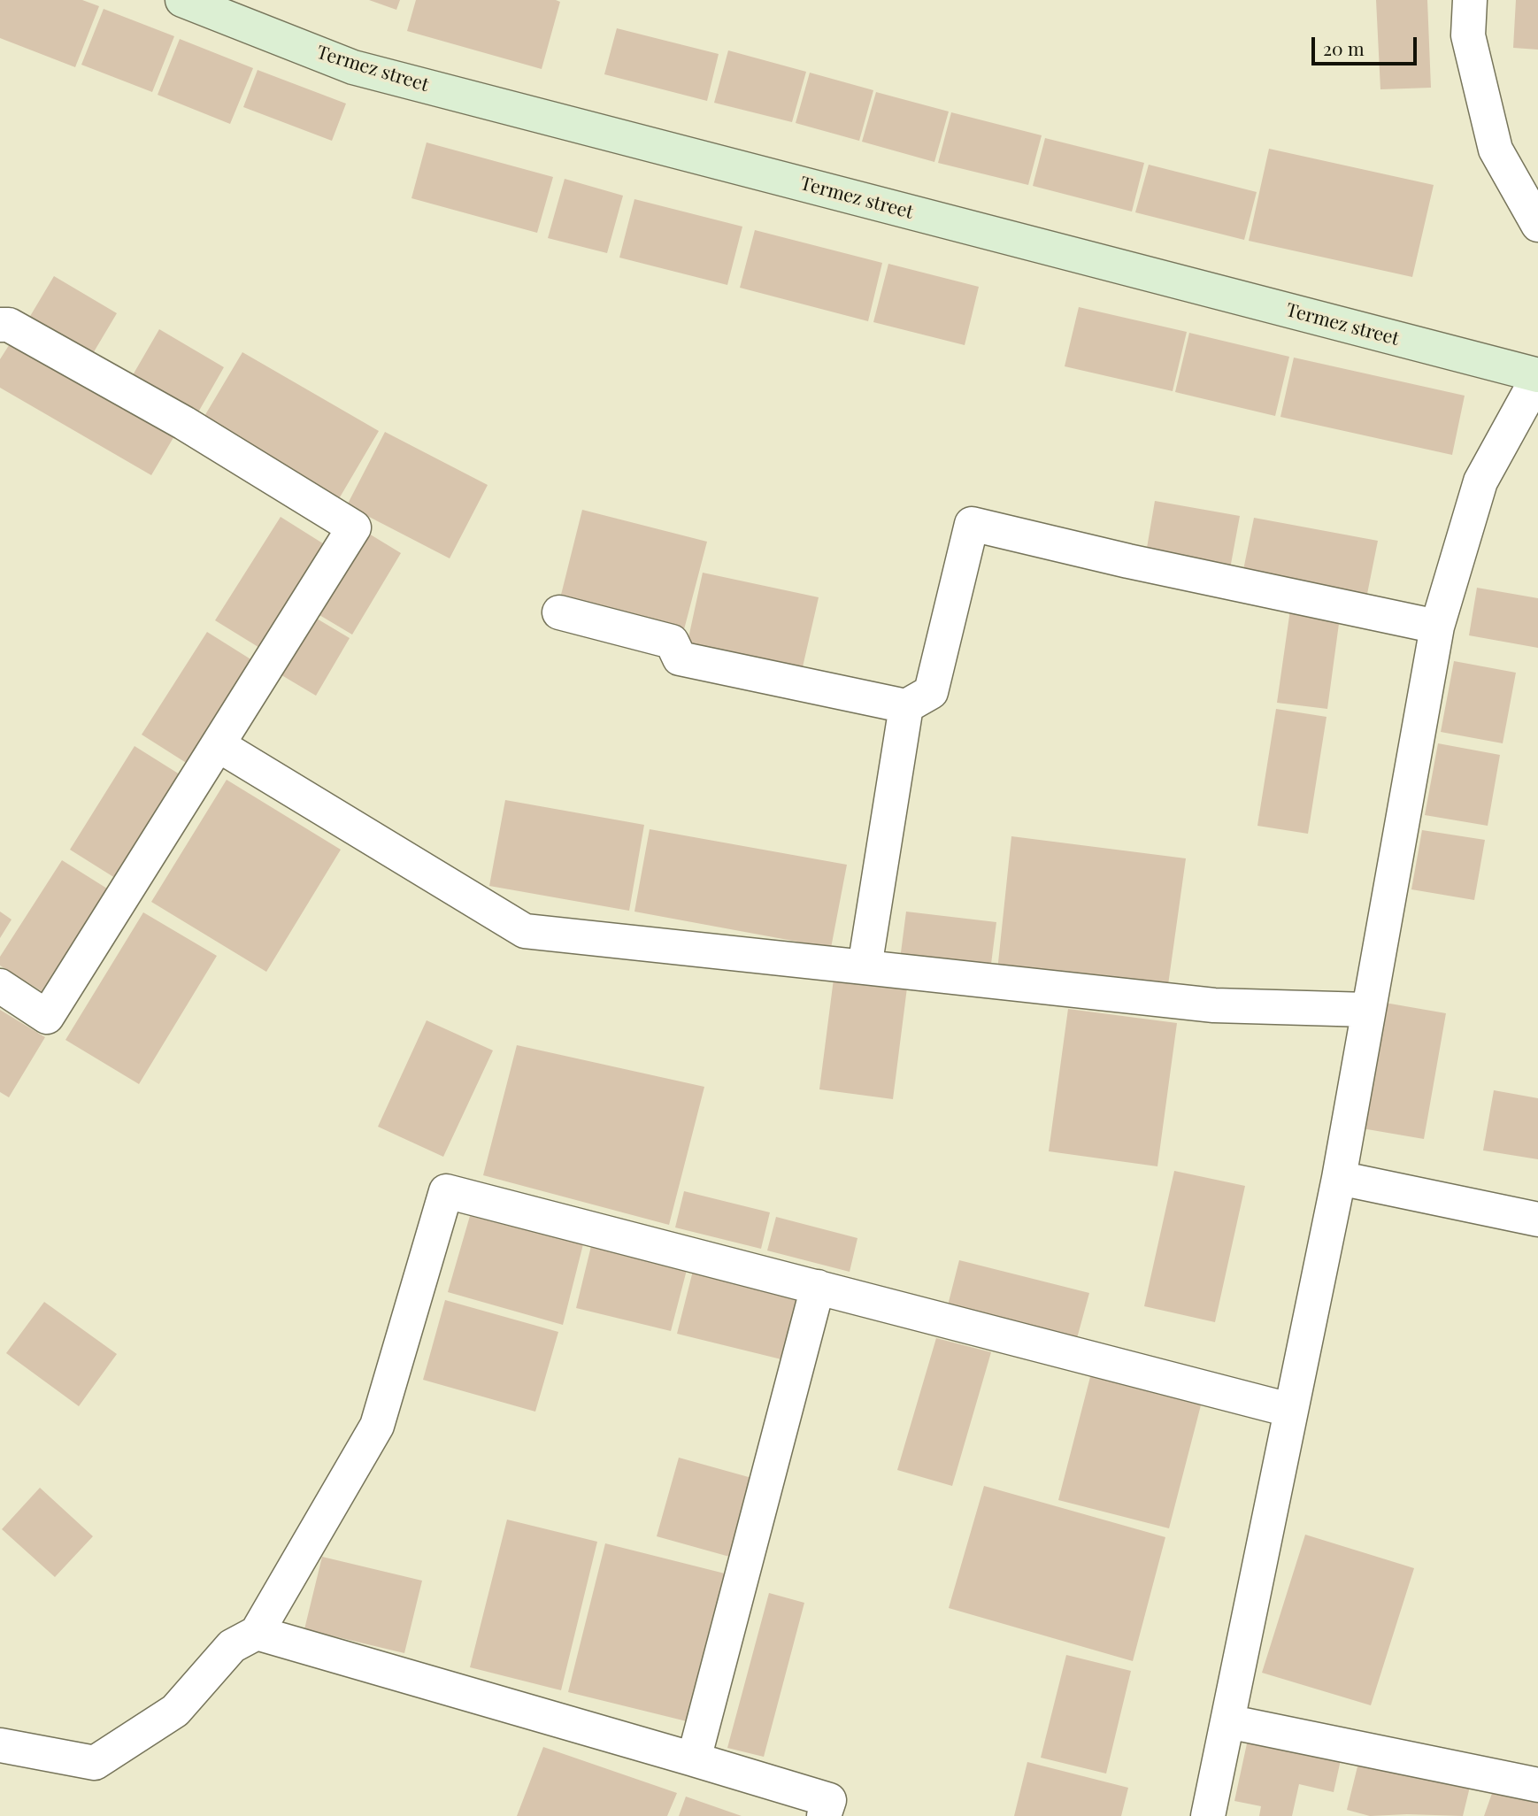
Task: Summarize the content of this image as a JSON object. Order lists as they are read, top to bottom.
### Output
{
  "streets": {
    "main road": ["Termez street"]
  },
  "scale_bar": "20 m"
}
